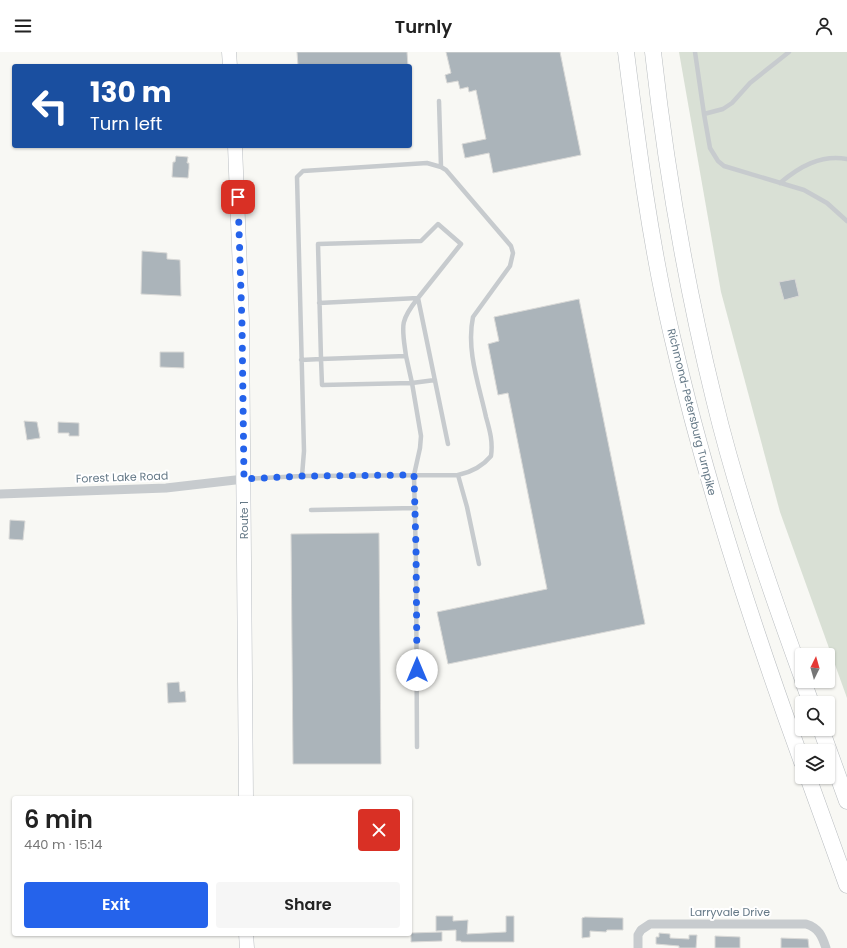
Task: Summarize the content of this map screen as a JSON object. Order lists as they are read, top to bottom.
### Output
{
  "streets": {
    "highway": ["Richmond-Petersburg Turnpike"],
    "main road": ["Route 1"],
    "street": ["Forest Lake Road", "Larryvale Drive"]
  },
  "crossings": [
    ["Forest Lake Road", "Route 1"]
  ],
  "north": "top",
  "page": {
    "header": "Turnly",
    "turn": ["130 m", "Turn left"],
    "heading": ["6 min", "440 m · 15:14"],
    "buttons": ["Exit", "Share"]
  }
}
